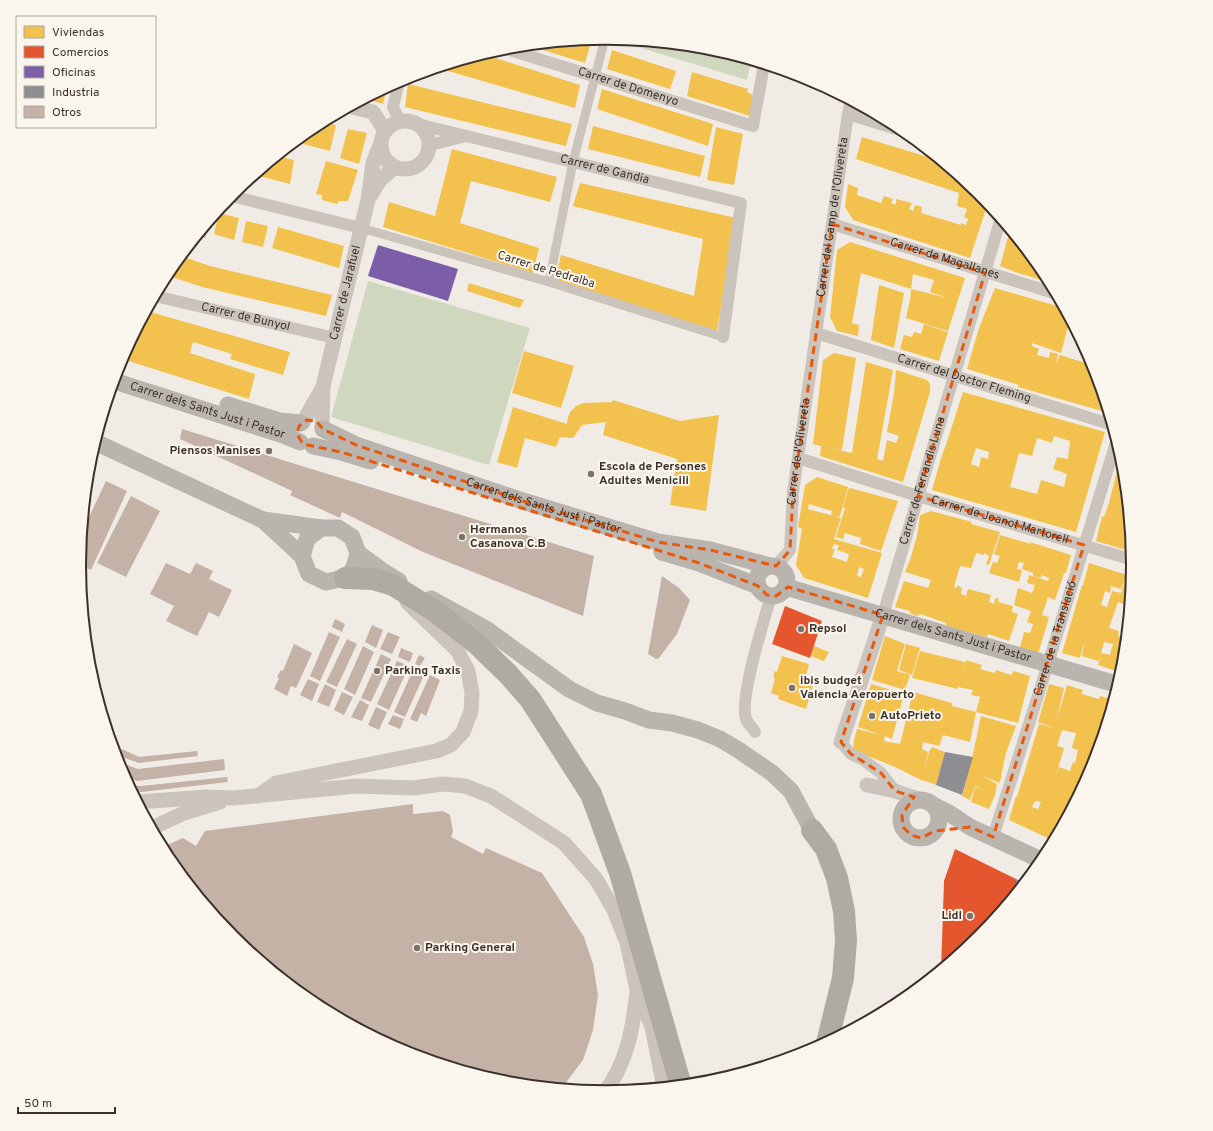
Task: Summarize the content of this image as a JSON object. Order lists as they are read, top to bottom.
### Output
{
  "streets": {
    "main road": ["Carrer dels Sants Just i Pastor"],
    "street": [
      "Carrer de Domenyo",
      "Carrer de Gandia",
      "Carrer del Camp de l'Olivereta",
      "Carrer de Magallanes",
      "Carrer de Pedralba",
      "Carrer de Jarafuel",
      "Carrer de Bunyol",
      "Carrer del Doctor Fleming",
      "Carrer de l'Olivereta",
      "Carrer de Ferrandis Luna",
      "Carrer de Joanot Martorell",
      "Carrer de la Translació"
    ]
  },
  "crossings": [
    ["Carrer de Gandia", "Carrer de Pedralba"],
    ["Carrer de Gandia", "Carrer de Jarafuel"],
    ["Carrer del Camp de l'Olivereta", "Carrer de Magallanes"],
    ["Carrer del Camp de l'Olivereta", "Carrer del Doctor Fleming"],
    ["Carrer del Camp de l'Olivereta", "Carrer de l'Olivereta"],
    ["Carrer de Magallanes", "Carrer de Ferrandis Luna"],
    ["Carrer de Pedralba", "Carrer de Jarafuel"],
    ["Carrer de Jarafuel", "Carrer de Bunyol"],
    ["Carrer de Jarafuel", "Carrer dels Sants Just i Pastor"],
    ["Carrer del Doctor Fleming", "Carrer de l'Olivereta"],
    ["Carrer del Doctor Fleming", "Carrer de Ferrandis Luna"],
    ["Carrer dels Sants Just i Pastor", "Carrer de l'Olivereta"],
    ["Carrer dels Sants Just i Pastor", "Carrer de Ferrandis Luna"],
    ["Carrer dels Sants Just i Pastor", "Carrer de la Translació"],
    ["Carrer de l'Olivereta", "Carrer de Joanot Martorell"],
    ["Carrer de Ferrandis Luna", "Carrer de Joanot Martorell"],
    ["Carrer de Joanot Martorell", "Carrer de la Translació"]
  ],
  "places": [
    "Piensos Manises",
    "Escola de Persones Adultes Menicili",
    "Hermanos Casanova C.B",
    "Repsol",
    "Parking Taxis",
    "ibis budget Valencia Aeropuerto",
    "AutoPrieto",
    "Lidl",
    "Parking General"
  ],
  "legend": [
    "Viviendas",
    "Comercios",
    "Oficinas",
    "Industria",
    "Otros"
  ],
  "scale_bar": "50 m"
}
